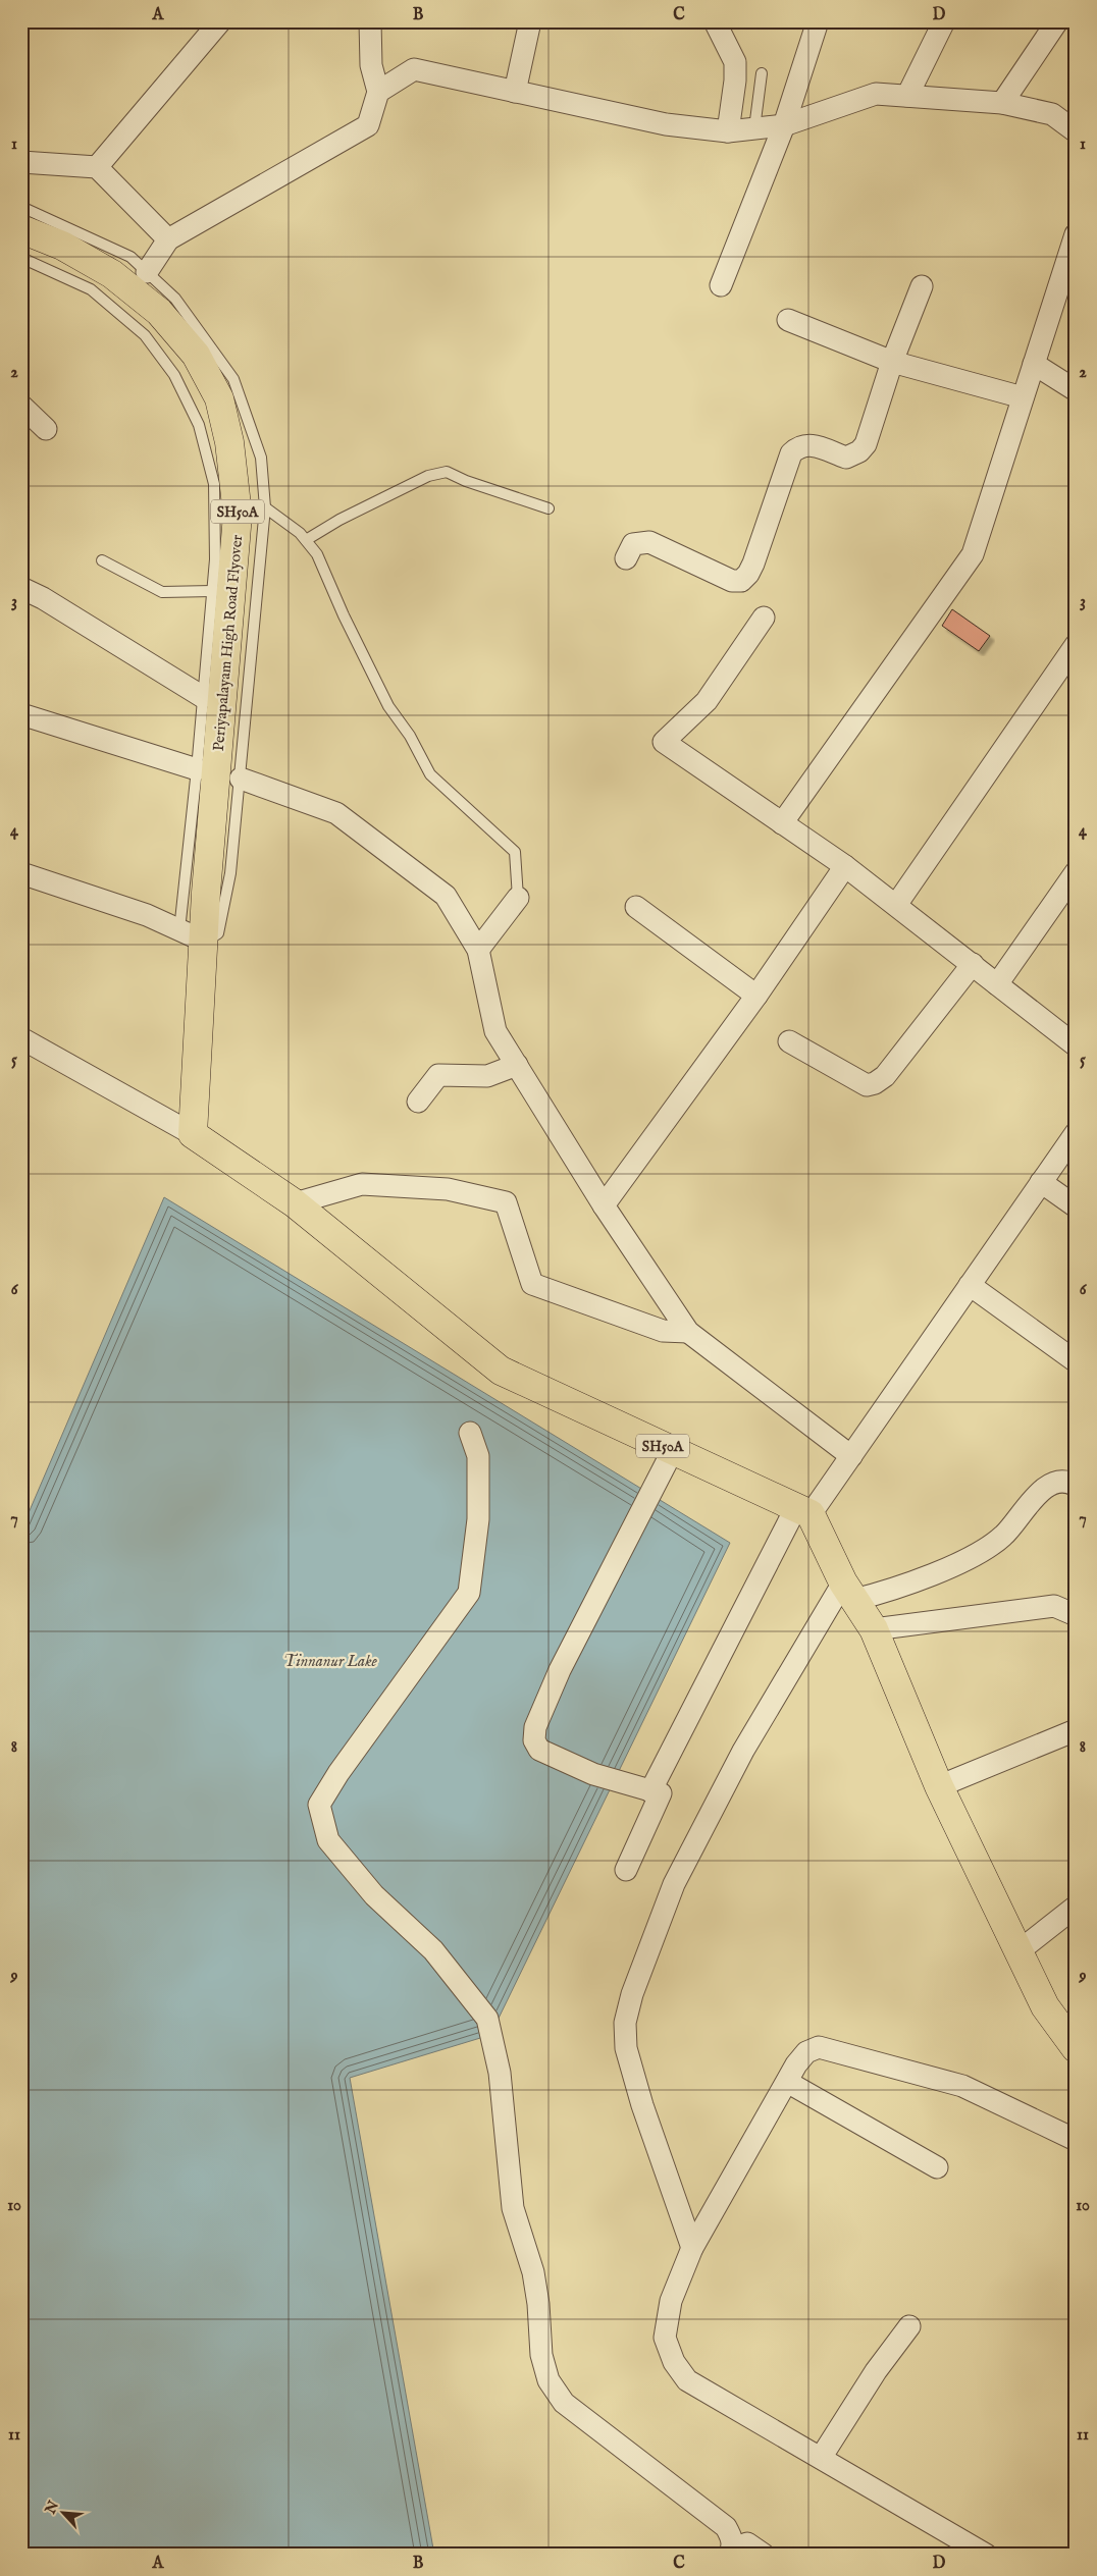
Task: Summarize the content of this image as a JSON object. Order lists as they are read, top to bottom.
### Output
{
  "streets": {
    "main road": ["SH50A", "Periyapalayam High Road Flyover"]
  },
  "crossings": [
    ["SH50A", "Periyapalayam High Road Flyover"]
  ],
  "water": ["Tinnanur Lake"],
  "north": "top left",
  "grid": {
    "columns": [
      "A",
      "B",
      "C",
      "D"
    ],
    "rows": [
      "1",
      "2",
      "3",
      "4",
      "5",
      "6",
      "7",
      "8",
      "9",
      "10",
      "11"
    ]
  }
}
